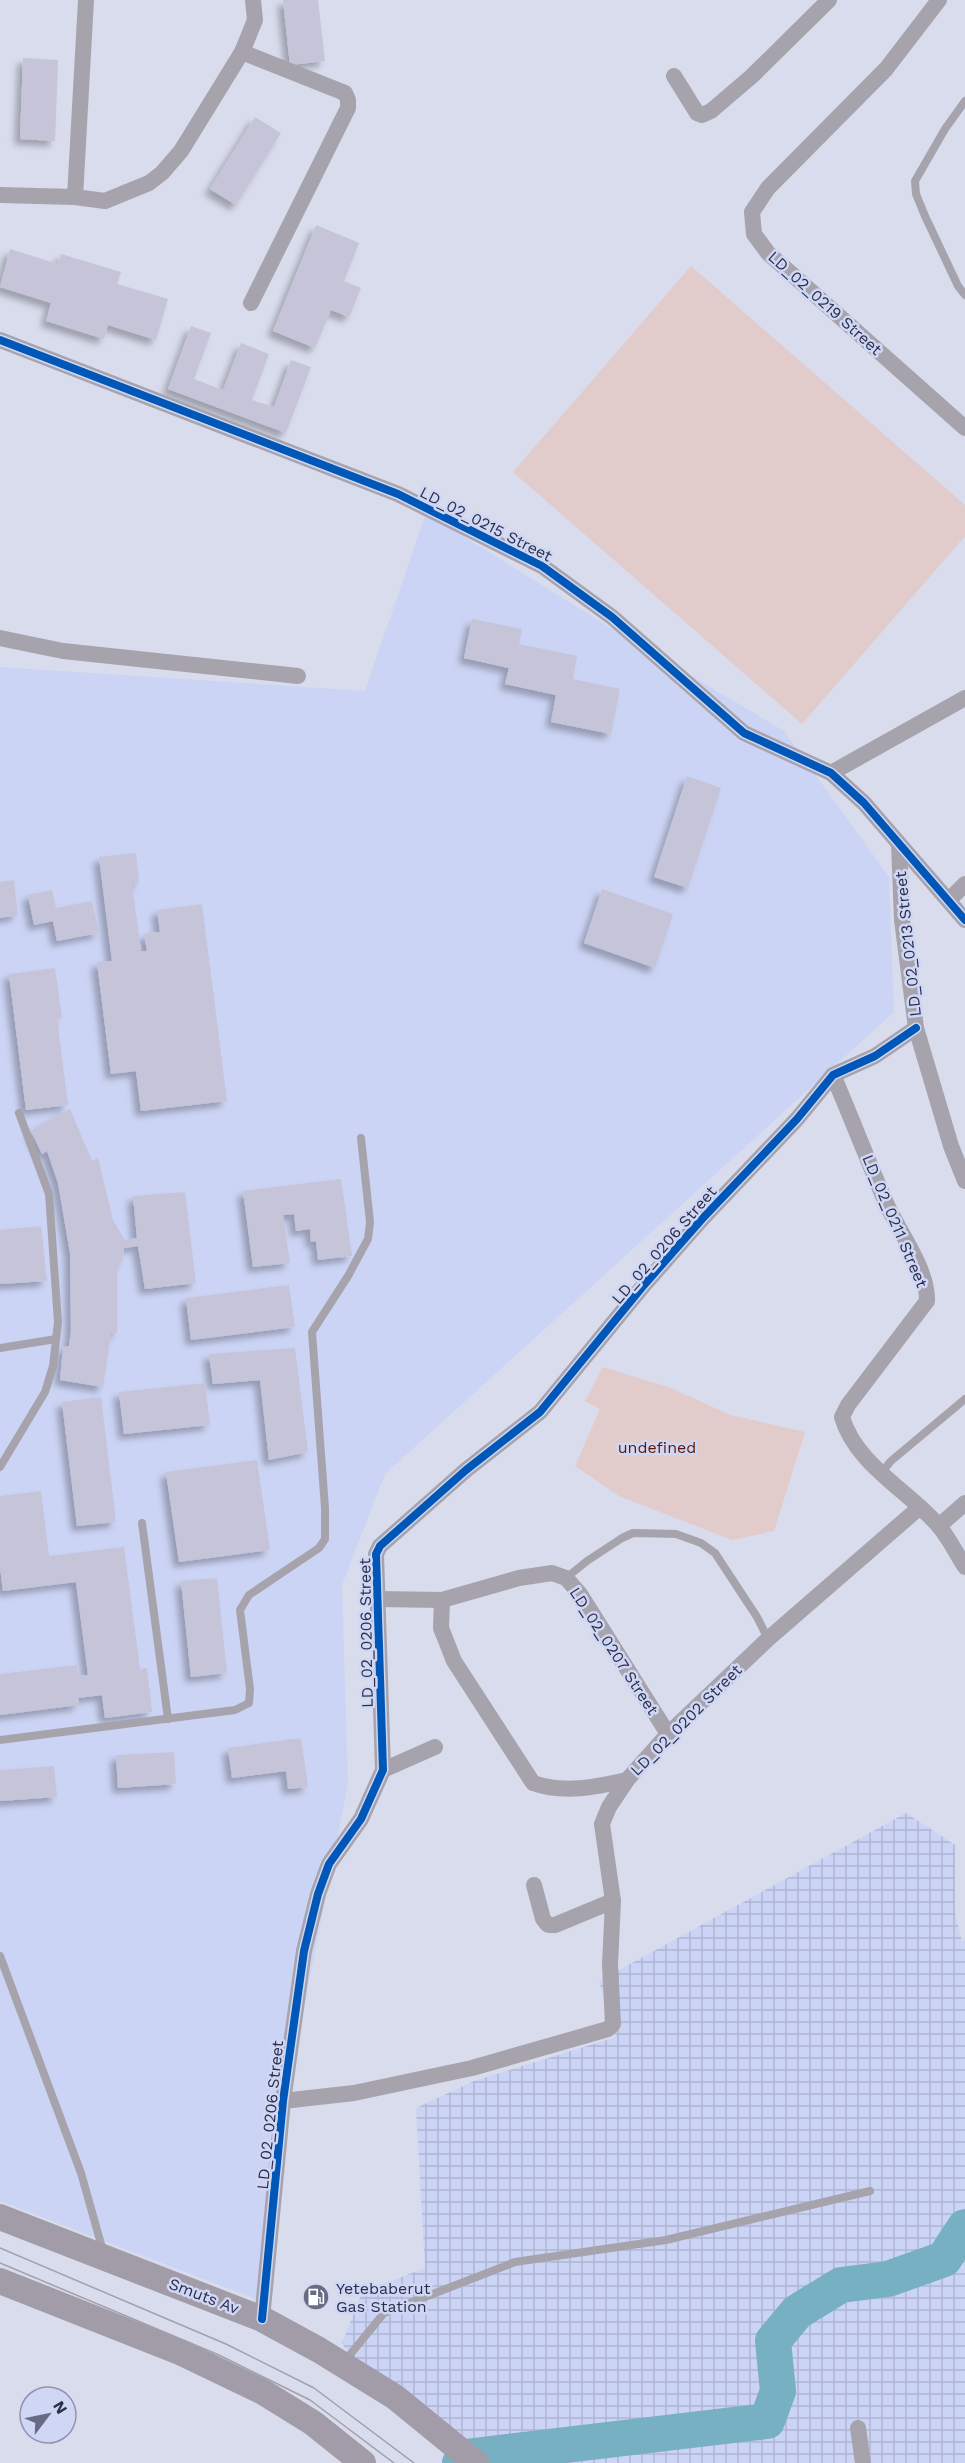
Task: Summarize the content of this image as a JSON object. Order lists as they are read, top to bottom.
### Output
{
  "streets": {
    "main road": ["Smuts Av"],
    "street": [
      "LD_02_0219 Street",
      "LD_02_0215 Street",
      "LD_02_0213 Street",
      "LD_02_0211 Street",
      "LD_02_0206 Street",
      "LD_02_0207 Street",
      "LD_02_0202 Street"
    ]
  },
  "crossings": [
    ["LD_02_0215 Street", "LD_02_0213 Street"],
    ["LD_02_0211 Street", "LD_02_0206 Street"],
    ["LD_02_0206 Street", "LD_02_0207 Street"],
    ["LD_02_0206 Street", "LD_02_0202 Street"],
    ["LD_02_0206 Street", "Smuts Av"],
    ["LD_02_0207 Street", "LD_02_0202 Street"]
  ],
  "parks": ["undefined"],
  "places": {
    "fuel station": ["Yetebaberut Gas Station"]
  },
  "north": "top right"
}
